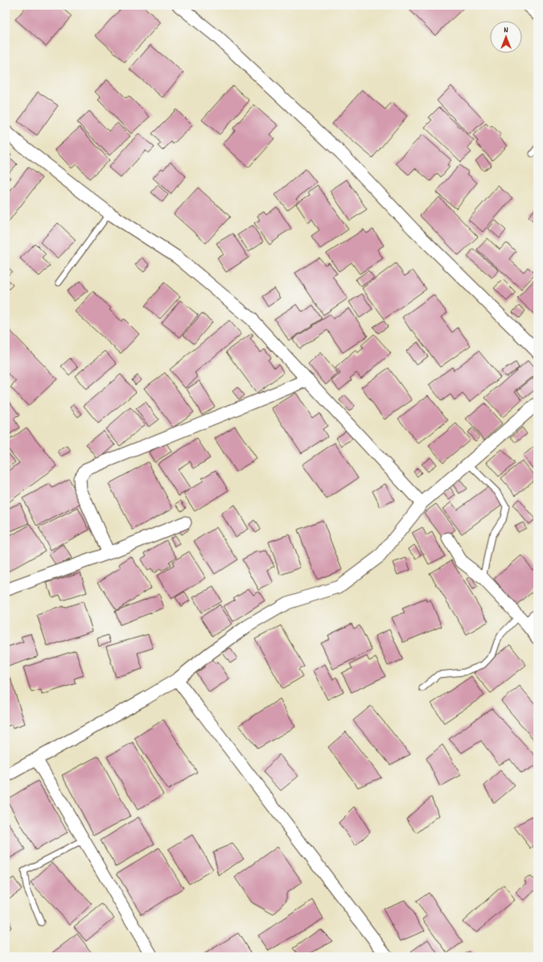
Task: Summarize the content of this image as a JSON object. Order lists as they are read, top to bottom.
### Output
{
  "north": "top"
}
